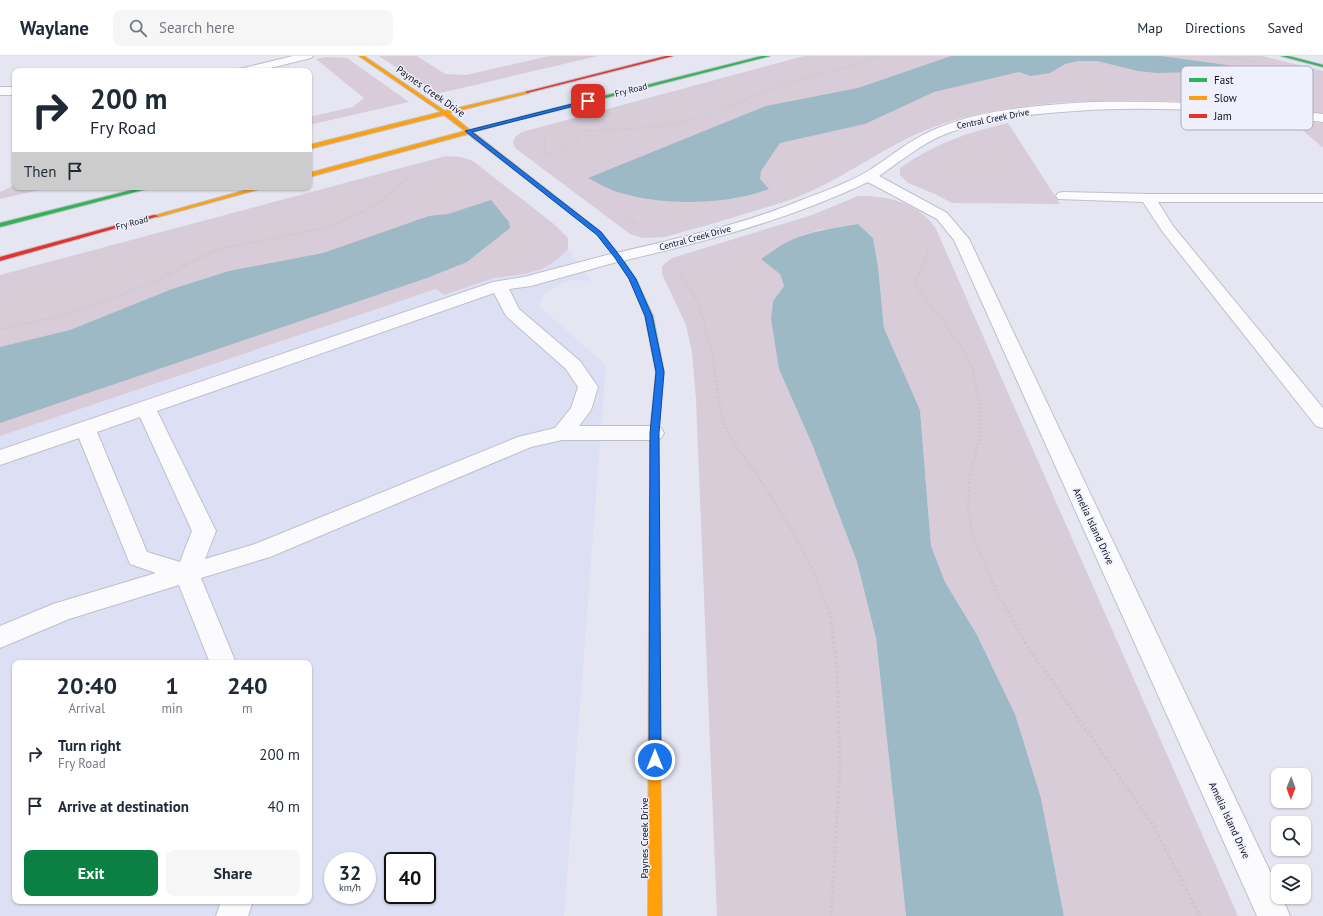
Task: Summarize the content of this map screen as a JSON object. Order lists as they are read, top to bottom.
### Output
{
  "streets": {
    "main road": ["Fry Road", "Paynes Creek Drive"],
    "street": ["Central Creek Drive", "Amelia Island Drive"]
  },
  "crossings": [
    ["Fry Road", "Paynes Creek Drive"],
    ["Paynes Creek Drive", "Central Creek Drive"],
    ["Central Creek Drive", "Amelia Island Drive"]
  ],
  "legend": ["Fast", "Slow", "Jam"],
  "north": "bottom",
  "page": {
    "header": "Waylane",
    "search": "Search here",
    "nav": ["Map", "Directions", "Saved"],
    "turn": ["200 m", "Fry Road"],
    "then": "Then",
    "eta": [
      "20:40",
      "Arrival",
      "1",
      "min",
      "240",
      "m"
    ],
    "list": [
      {
        "name": "Turn right",
        "note": "Fry Road",
        "value": "200 m"
      },
      {
        "name": "Arrive at destination",
        "value": "40 m"
      }
    ],
    "buttons": ["Exit", "Share"],
    "speed": "32 km/h",
    "limit": "40"
  }
}
